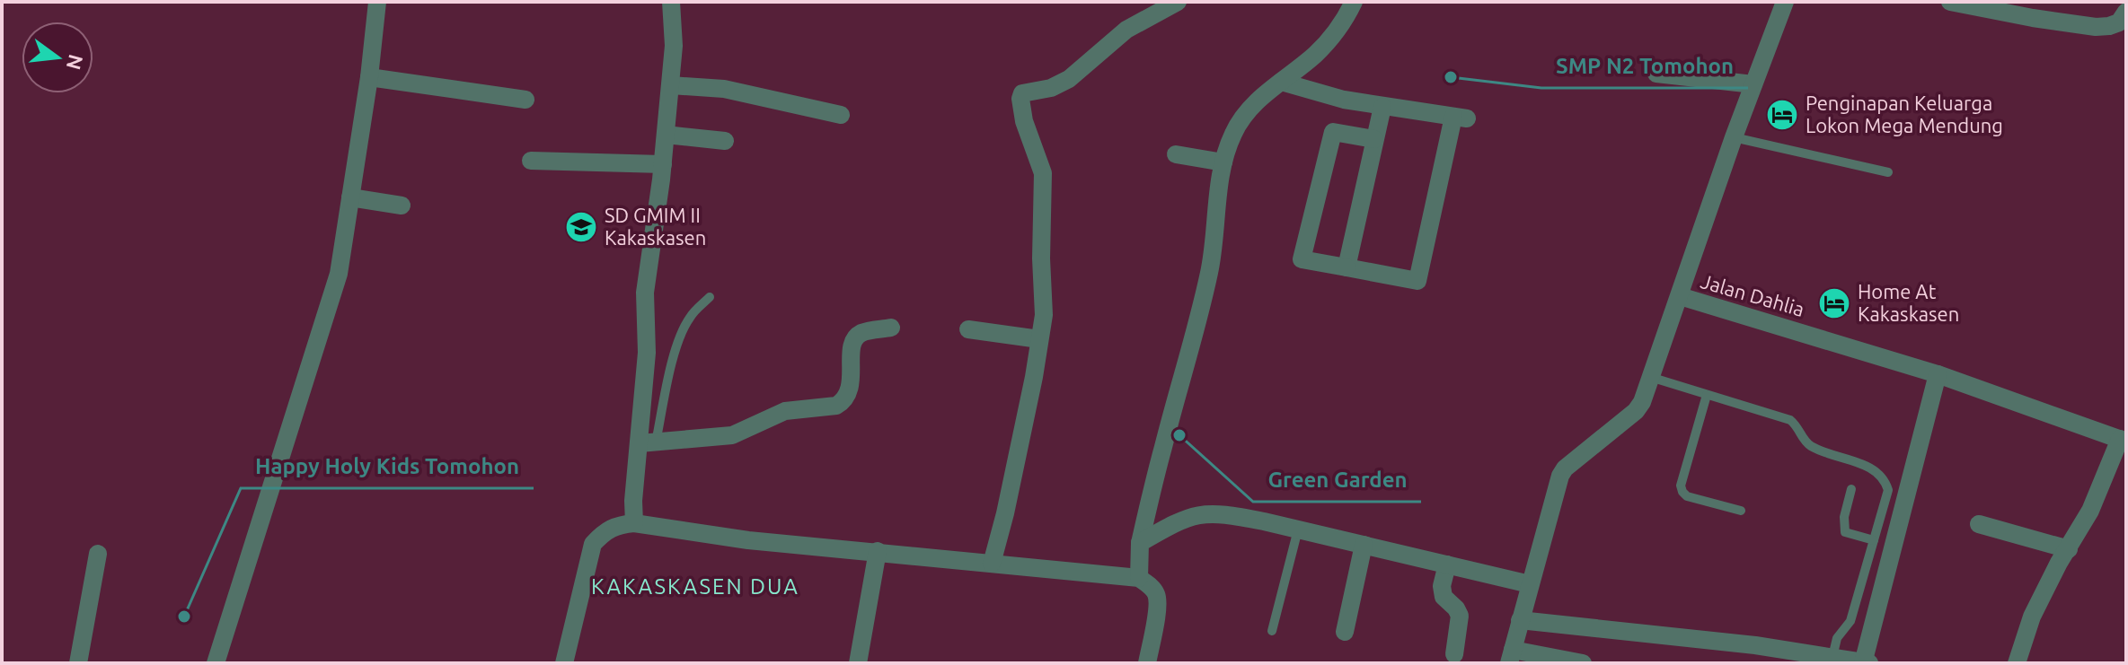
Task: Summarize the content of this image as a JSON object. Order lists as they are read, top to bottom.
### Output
{
  "streets": {
    "street": ["Jalan Dahlia"]
  },
  "districts": ["KAKASKASEN DUA"],
  "places": {
    "other": ["SMP N2 Tomohon", "Green Garden", "Happy Holy Kids Tomohon"],
    "hotel": ["Penginapan Keluarga Lokon Mega Mendung", "Home At Kakaskasen"],
    "school or university": ["SD GMIM II Kakaskasen"]
  },
  "north": "right"
}
